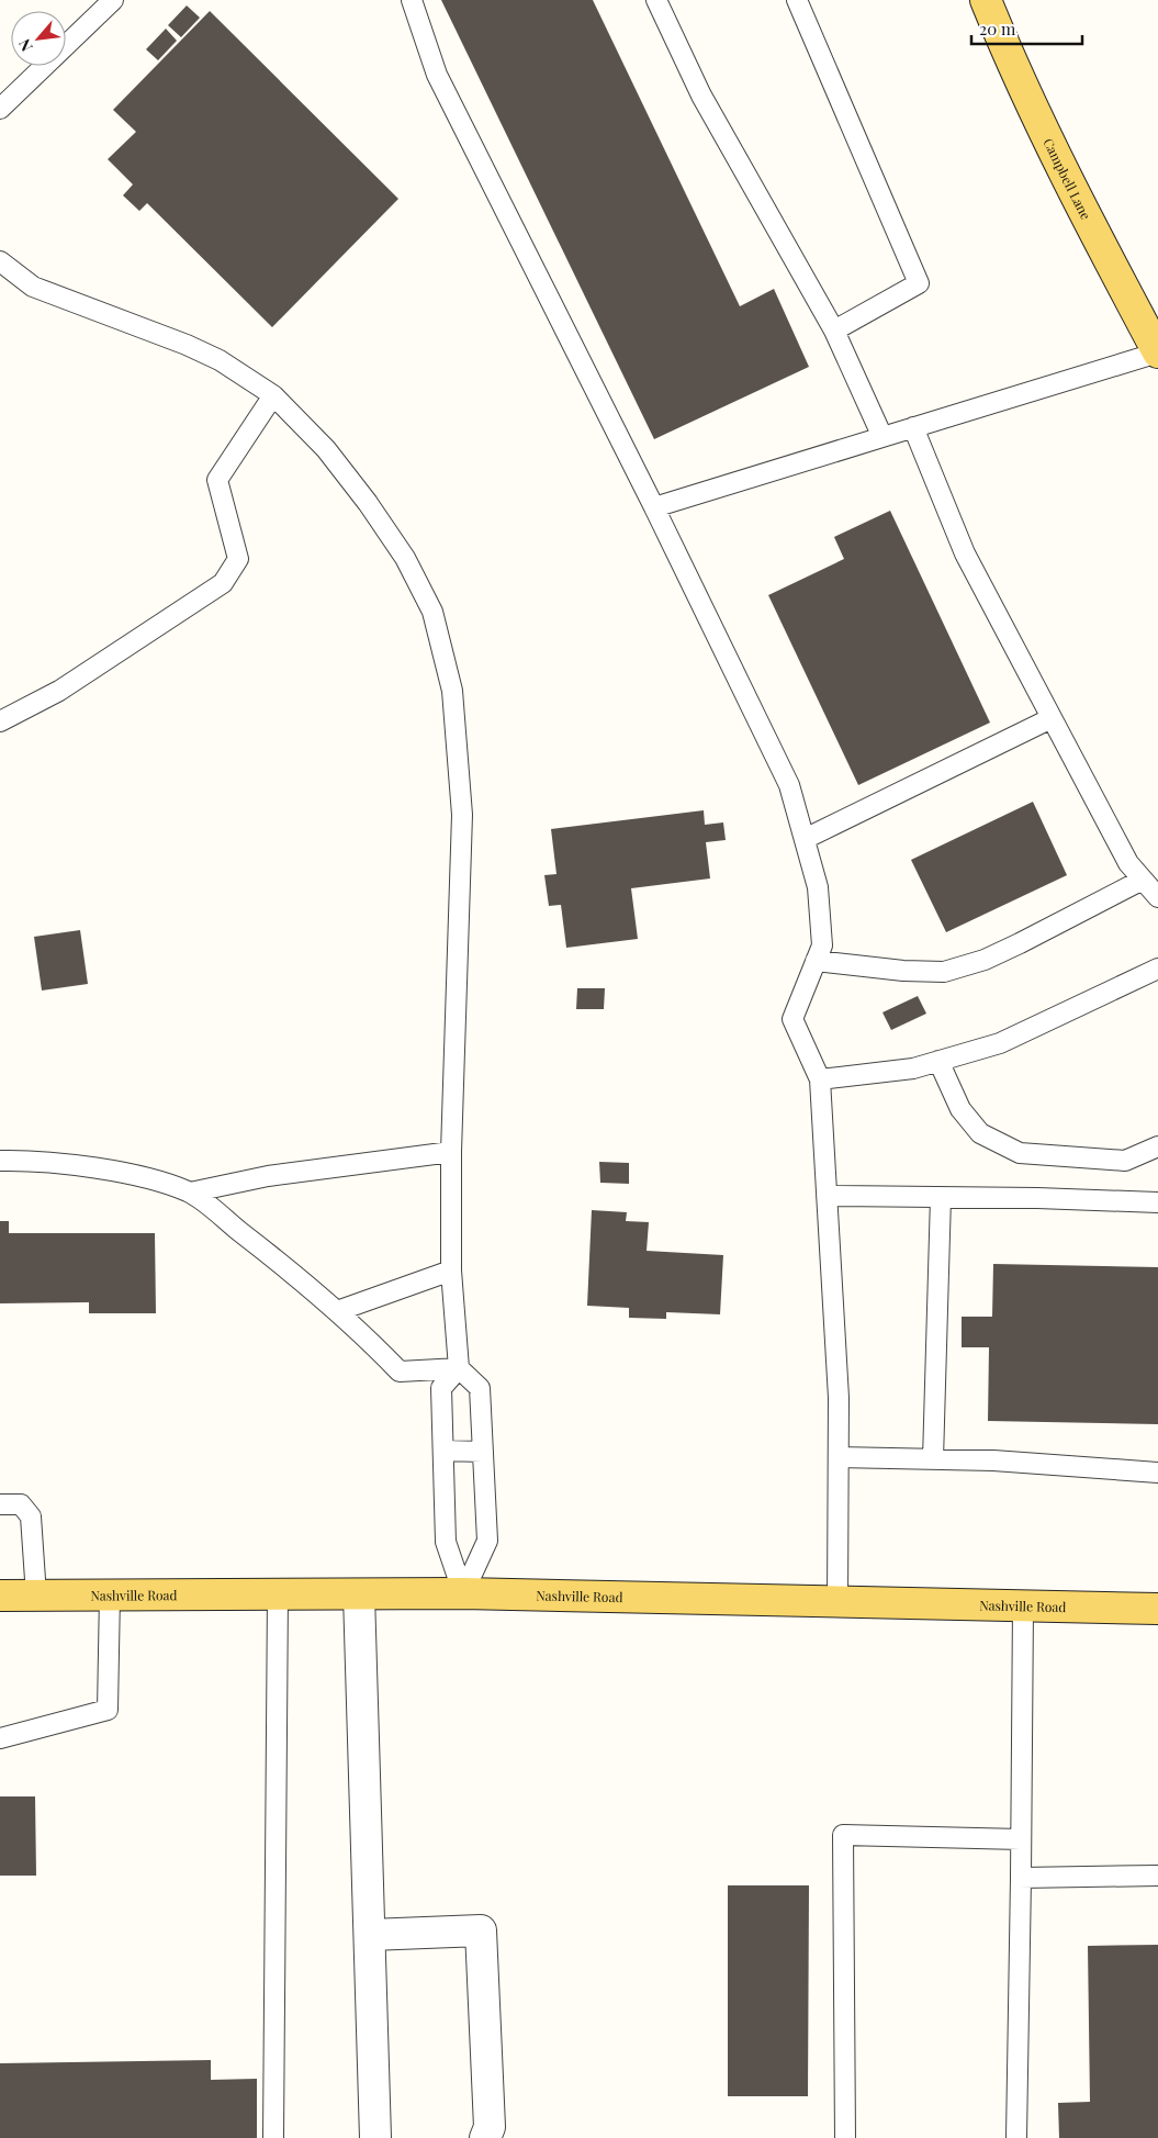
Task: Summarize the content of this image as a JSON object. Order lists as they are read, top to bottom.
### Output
{
  "streets": {
    "main road": ["Campbell Lane", "Nashville Road"]
  },
  "scale_bar": "20 m",
  "north": "bottom left"
}
